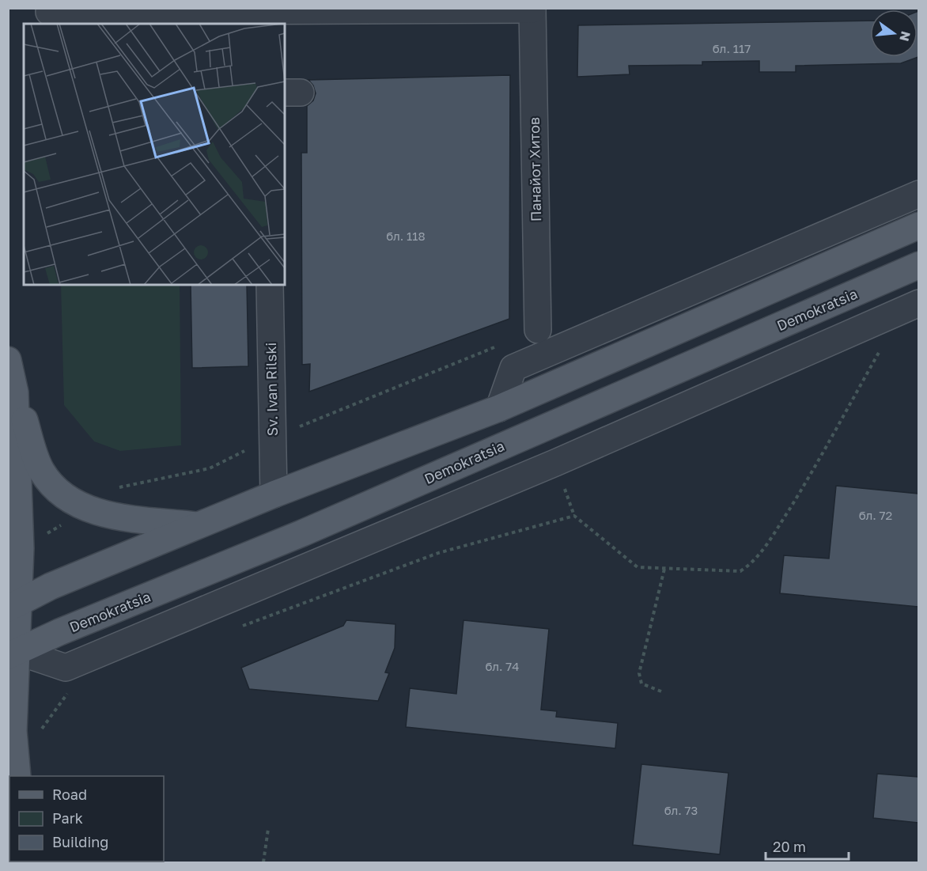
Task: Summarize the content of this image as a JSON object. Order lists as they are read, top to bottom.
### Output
{
  "streets": {
    "main road": ["Demokratsia"],
    "street": ["Панайот Хитов", "Sv. Ivan Rilski"]
  },
  "house_numbers": [
    "бл. 117",
    "бл. 118",
    "бл. 72",
    "бл. 74",
    "бл. 73"
  ],
  "legend": ["Road", "Park", "Building"],
  "scale_bar": "20 m",
  "north": "right"
}
